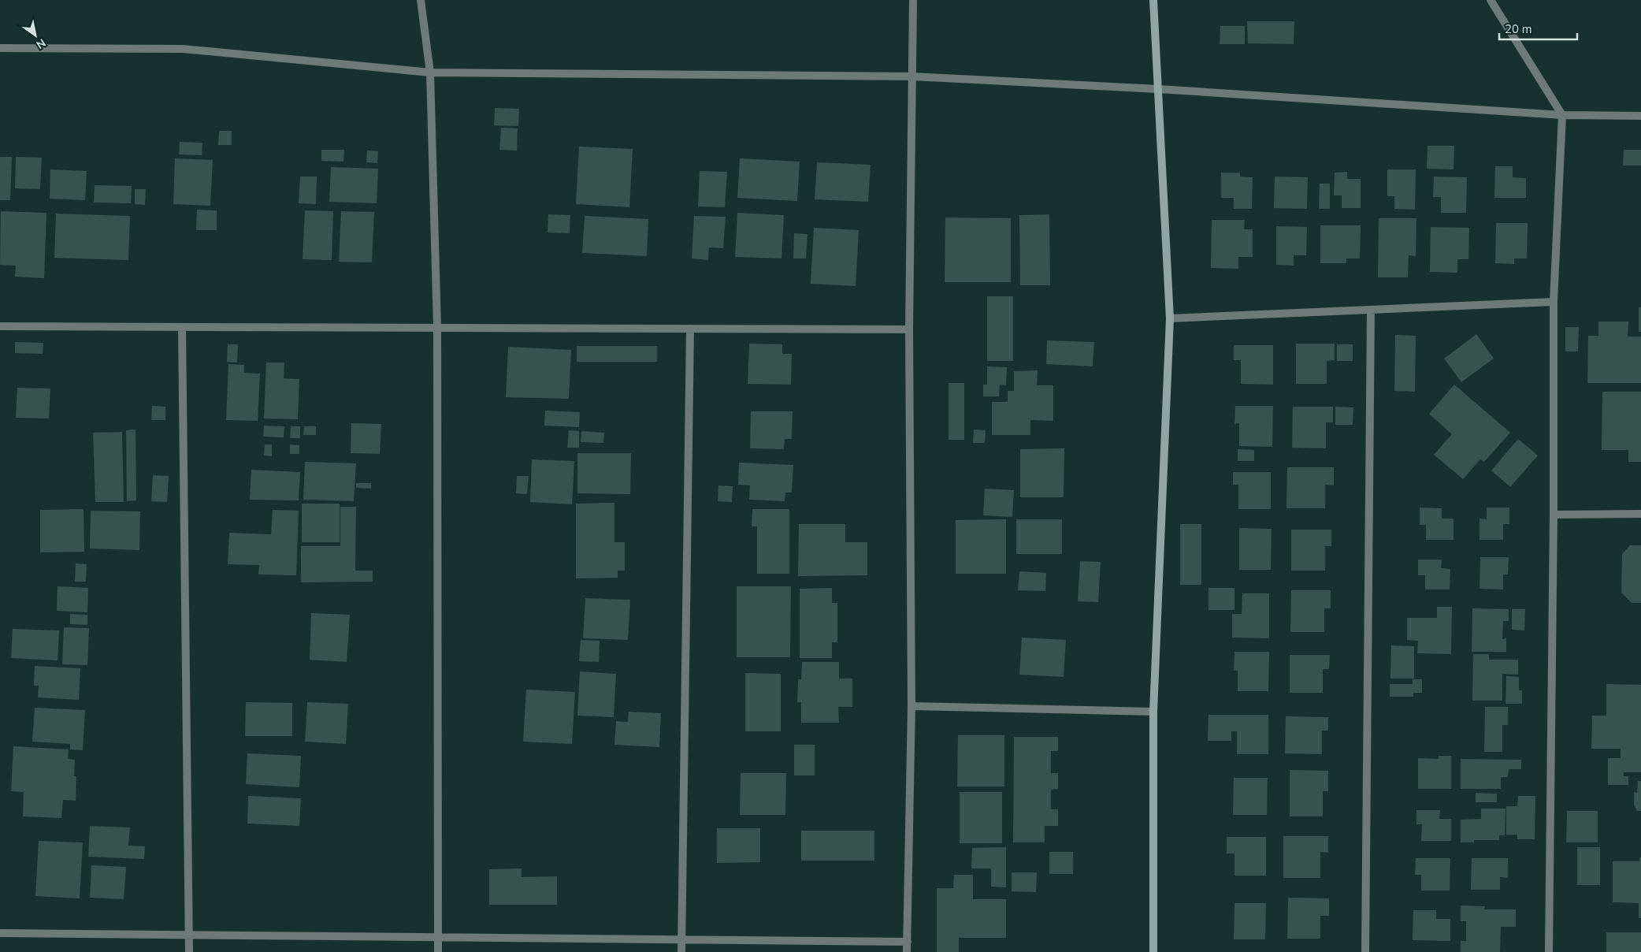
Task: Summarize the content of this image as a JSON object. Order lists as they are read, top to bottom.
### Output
{
  "scale_bar": "20 m",
  "north": "bottom right"
}
